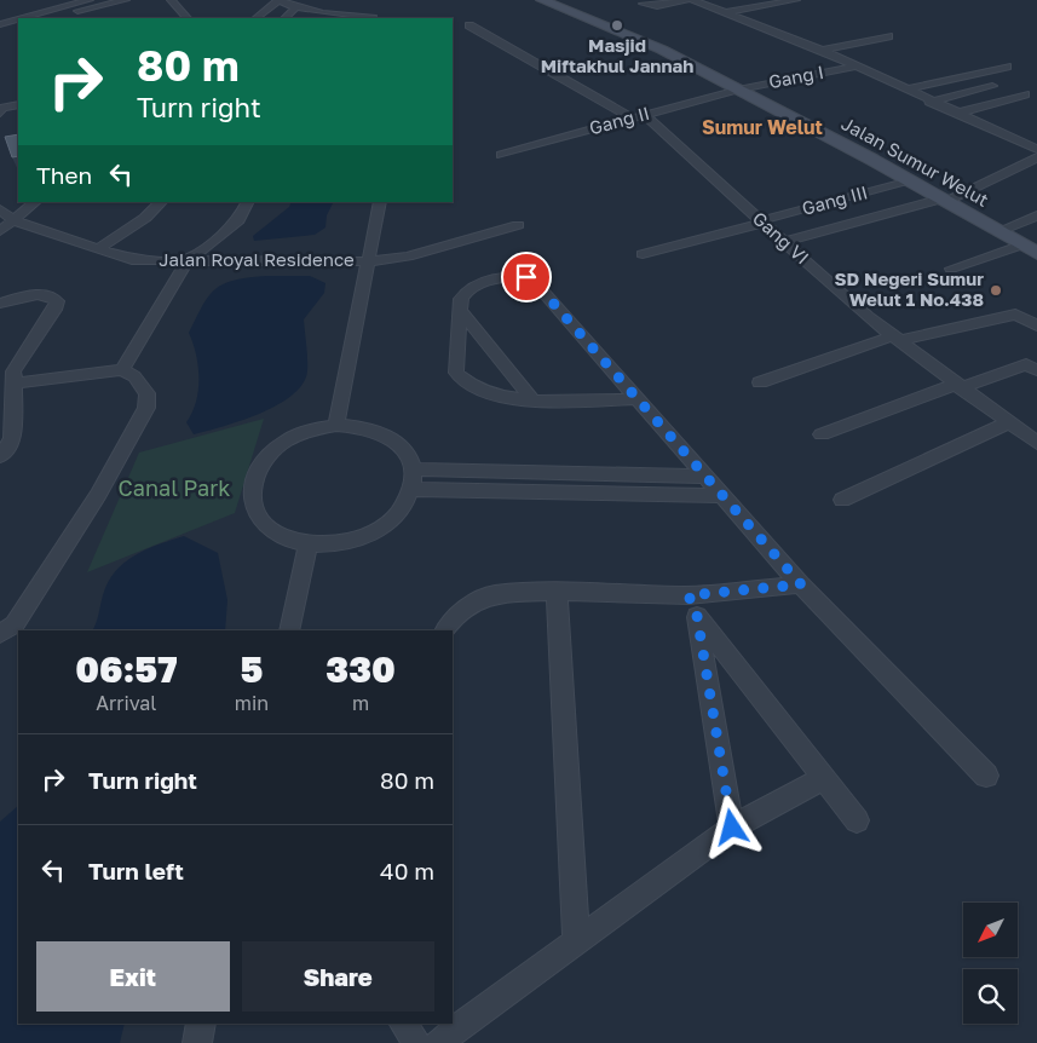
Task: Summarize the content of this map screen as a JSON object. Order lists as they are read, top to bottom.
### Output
{
  "streets": {
    "street": [
      "Gang I",
      "Gang II",
      "Jalan Sumur Welut",
      "Gang III",
      "Gang VI",
      "Jalan Royal Residence"
    ]
  },
  "crossings": [
    ["Gang I", "Gang II"],
    ["Gang I", "Jalan Sumur Welut"],
    ["Gang II", "Jalan Sumur Welut"],
    ["Gang II", "Gang VI"],
    ["Jalan Sumur Welut", "Gang III"],
    ["Gang III", "Gang VI"]
  ],
  "districts": ["Sumur Welut"],
  "parks": ["Canal Park"],
  "places": ["Masjid Miftakhul Jannah", "SD Negeri Sumur Welut 1 No.438"],
  "north": "bottom left",
  "page": {
    "turn": ["80 m", "Turn right"],
    "then": "Then",
    "eta": [
      "06:57",
      "Arrival",
      "5",
      "min",
      "330",
      "m"
    ],
    "list": [
      {
        "name": "Turn right",
        "value": "80 m"
      },
      {
        "name": "Turn left",
        "value": "40 m"
      }
    ],
    "buttons": ["Exit", "Share"]
  }
}
